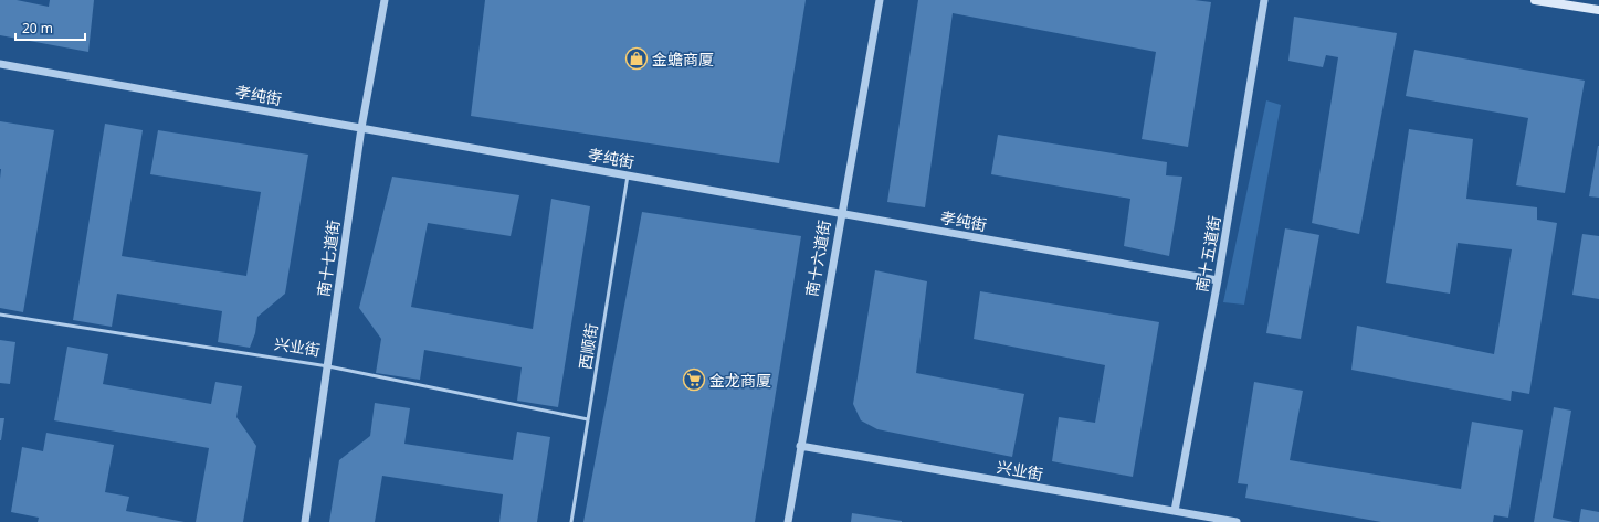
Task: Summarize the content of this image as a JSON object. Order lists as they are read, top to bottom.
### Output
{
  "streets": {
    "street": [
      "孝纯街",
      "南十五道街",
      "南十七道街",
      "南十六道街",
      "兴业街"
    ],
    "lane": ["西顺街"]
  },
  "crossings": [
    ["孝纯街", "南十五道街"],
    ["孝纯街", "南十七道街"],
    ["孝纯街", "南十六道街"],
    ["孝纯街", "西顺街"],
    ["南十五道街", "兴业街"],
    ["南十七道街", "兴业街"],
    ["南十六道街", "兴业街"],
    ["兴业街", "西顺街"]
  ],
  "places": {
    "shop": ["金蟾商厦"],
    "supermarket": ["金龙商厦"]
  },
  "scale_bar": "20 m"
}
